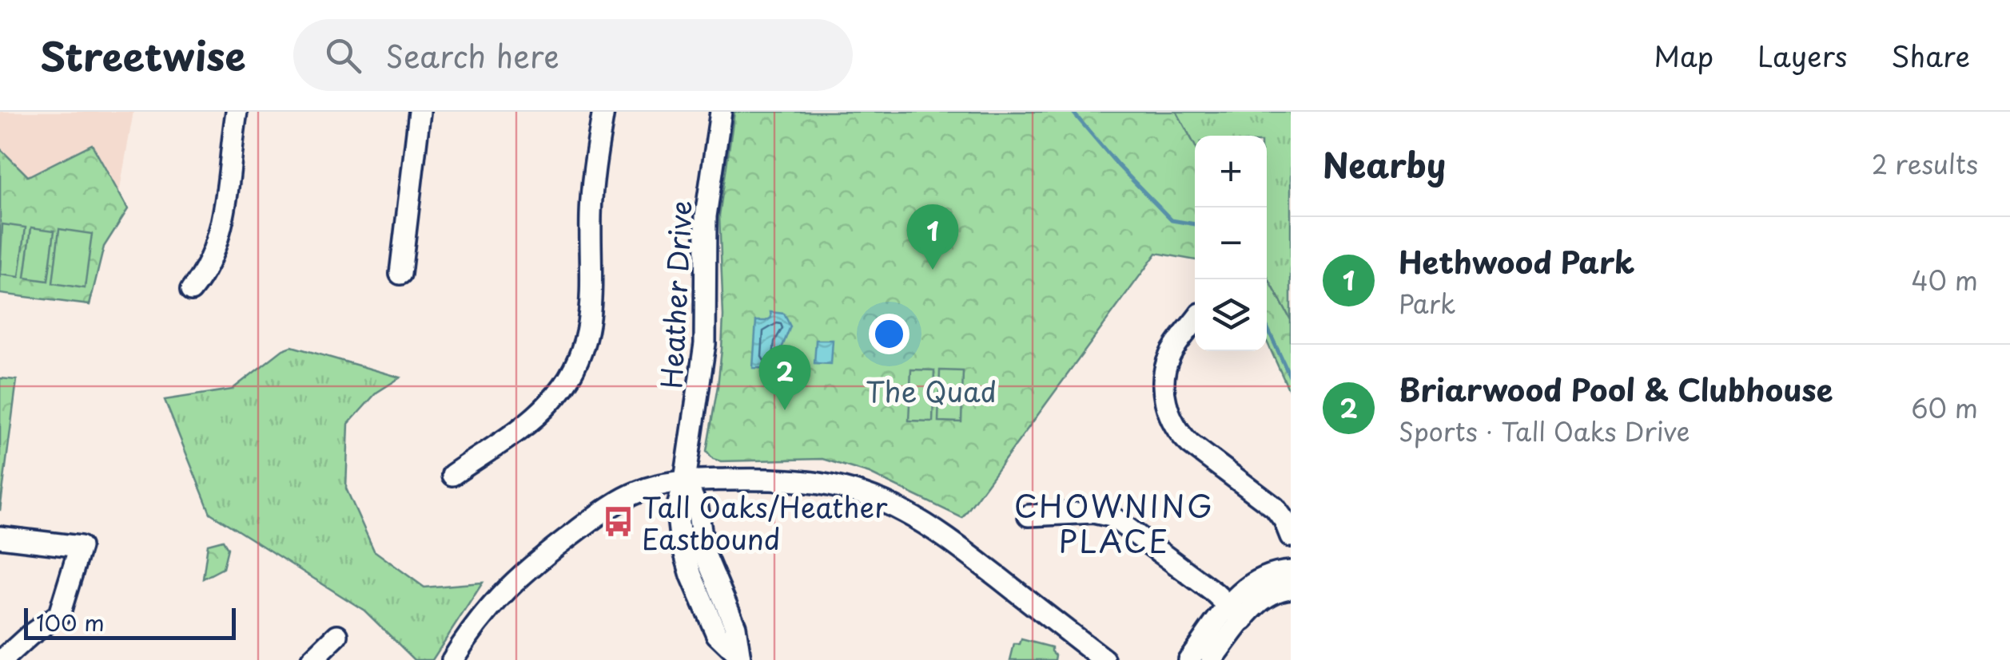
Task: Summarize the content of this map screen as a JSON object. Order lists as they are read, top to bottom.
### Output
{
  "streets": {
    "street": ["Heather Drive"]
  },
  "districts": ["CHOWNING PLACE"],
  "parks": ["The Quad"],
  "places": {
    "bus stop": ["Tall Oaks/Heather Eastbound"]
  },
  "scale_bar": "100 m",
  "page": {
    "header": "Streetwise",
    "search": "Search here",
    "nav": ["Map", "Layers", "Share"],
    "heading": ["Nearby", "2 results"],
    "map_buttons": ["+", "−"],
    "pins": ["1", "2"],
    "list": [
      {
        "mark": "1",
        "name": "Hethwood Park",
        "note": "Park",
        "value": "40 m"
      },
      {
        "mark": "2",
        "name": "Briarwood Pool & Clubhouse",
        "note": "Sports · Tall Oaks Drive",
        "value": "60 m"
      }
    ],
    "scale": "100 m"
  }
}
